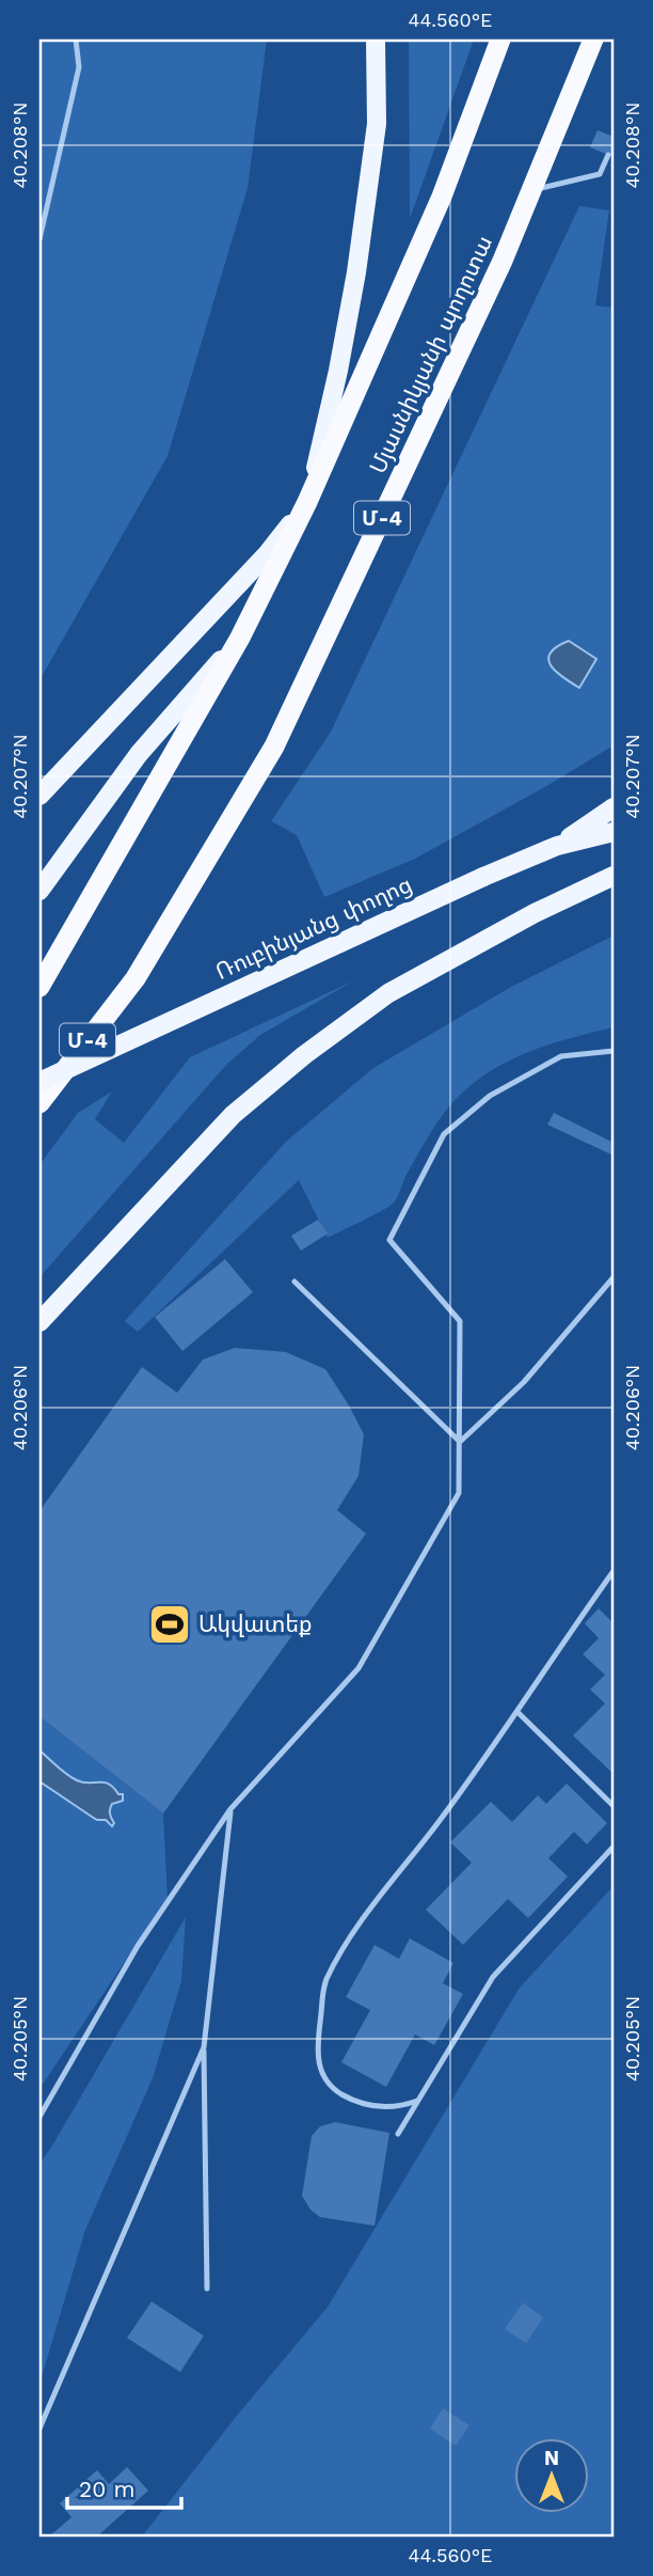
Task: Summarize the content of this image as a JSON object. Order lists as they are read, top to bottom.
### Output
{
  "streets": {
    "highway": ["Մյասնիկյանի պողոտա", "Մ-4"],
    "main road": ["Ռուբինյանց փողոց"]
  },
  "places": {
    "sports": ["Ակվատեք"]
  },
  "scale_bar": "20 m",
  "north": "top",
  "coordinates": [
    "44.560°E",
    "40.208°N",
    "40.207°N",
    "40.206°N",
    "40.205°N"
  ]
}
